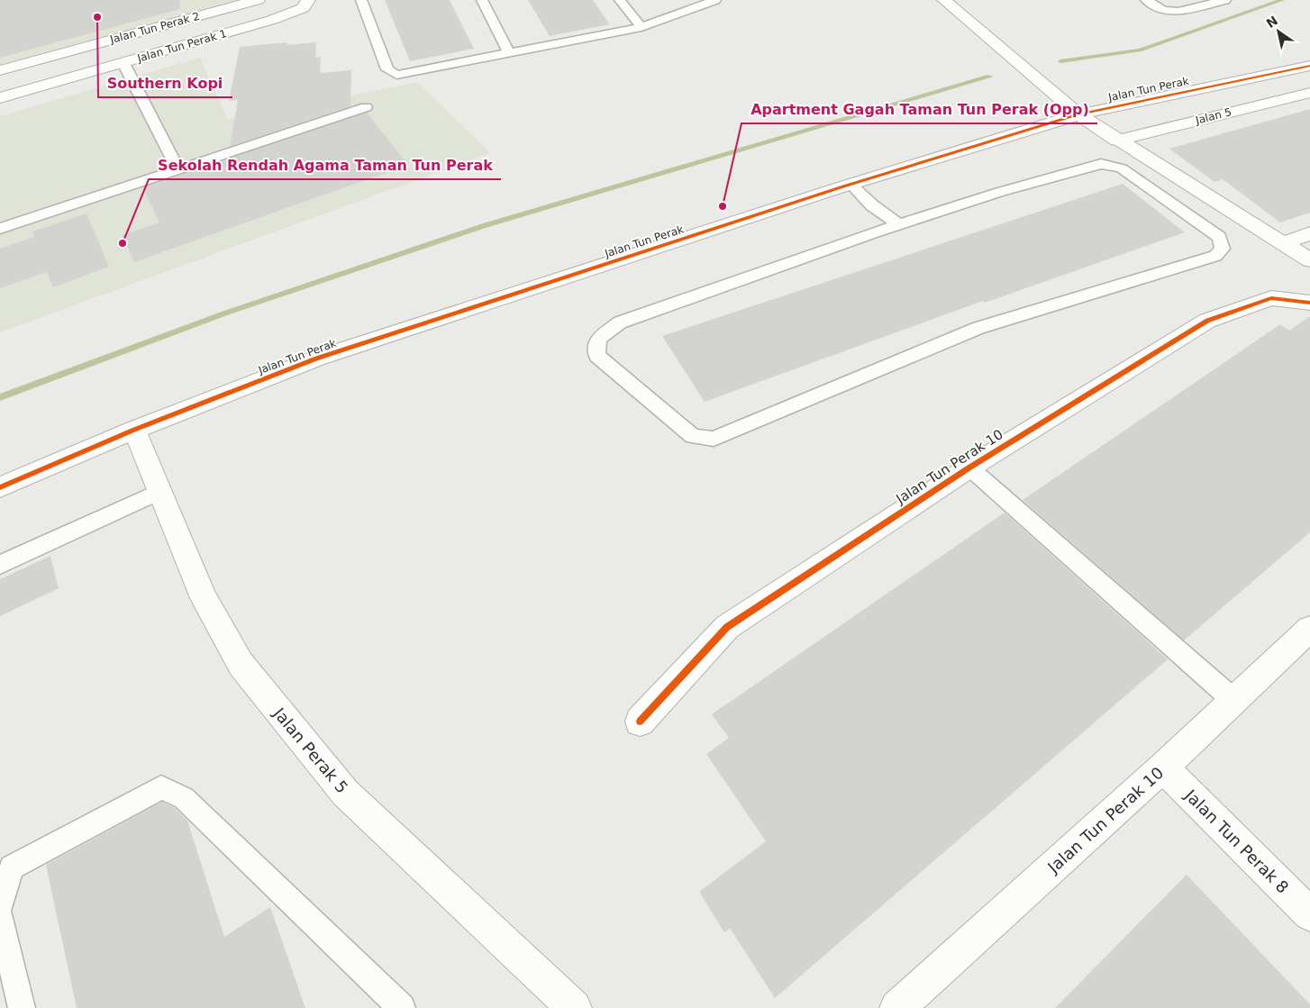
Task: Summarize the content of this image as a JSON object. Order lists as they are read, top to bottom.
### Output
{
  "streets": {
    "street": [
      "Jalan Tun Perak 2",
      "Jalan Tun Perak 1",
      "Jalan Tun Perak",
      "Jalan 5",
      "Jalan Tun Perak 10",
      "Jalan Perak 5",
      "Jalan Tun Perak 8"
    ]
  },
  "crossings": [
    ["Jalan Tun Perak", "Jalan Perak 5"],
    ["Jalan Tun Perak 10", "Jalan Tun Perak 8"]
  ],
  "places": ["Southern Kopi", "Apartment Gagah Taman Tun Perak (Opp)", "Sekolah Rendah Agama Taman Tun Perak"],
  "north": "top left"
}
